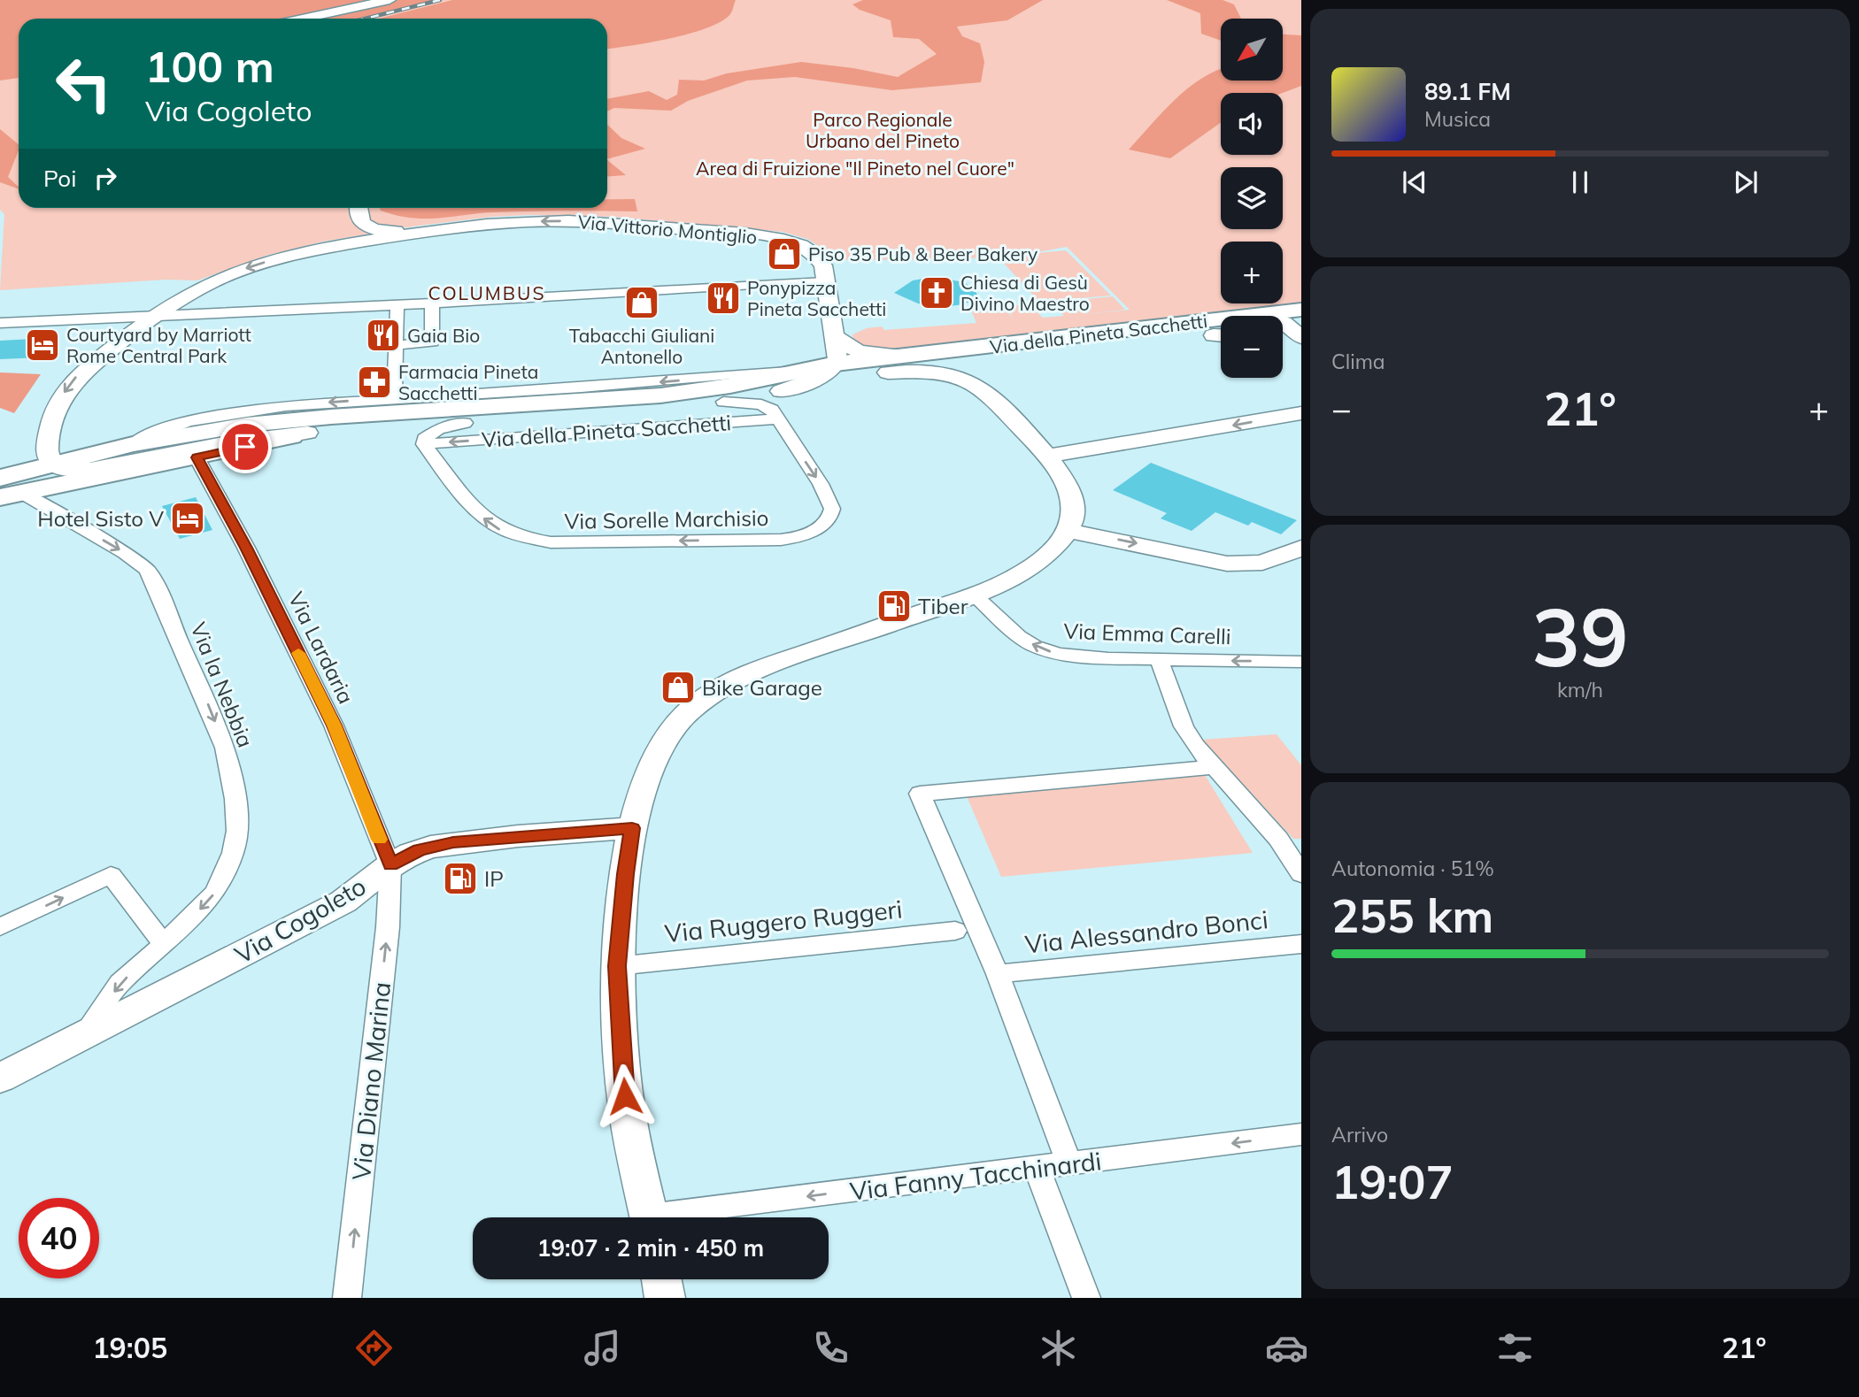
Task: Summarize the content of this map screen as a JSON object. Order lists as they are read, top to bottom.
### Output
{
  "streets": {
    "main road": ["Via della Pineta Sacchetti"],
    "street": [
      "Via Vittorio Montiglio",
      "Via Sorelle Marchisio",
      "Via Emma Carelli",
      "Via Lardaria",
      "Via la Nebbia",
      "Via Cogoleto",
      "Via Ruggero Ruggeri",
      "Via Alessandro Bonci",
      "Via Diano Marina",
      "Via Fanny Tacchinardi"
    ]
  },
  "crossings": [
    ["Via Vittorio Montiglio", "Via della Pineta Sacchetti"],
    ["Via della Pineta Sacchetti", "Via Sorelle Marchisio"],
    ["Via della Pineta Sacchetti", "Via Lardaria"],
    ["Via della Pineta Sacchetti", "Via la Nebbia"],
    ["Via Lardaria", "Via Cogoleto"],
    ["Via Lardaria", "Via Diano Marina"],
    ["Via la Nebbia", "Via Cogoleto"],
    ["Via Cogoleto", "Via Diano Marina"]
  ],
  "one_way": ["Via la Nebbia", "Via Diano Marina", "Via Fanny Tacchinardi"],
  "districts": ["COLUMBUS"],
  "parks": ["Parco Regionale Urbano del Pineto", "Area di Fruizione \"Il Pineto nel Cuore\""],
  "places": {
    "shop": ["Piso 35 Pub & Beer Bakery", "Tabacchi Giuliani Antonello", "Bike Garage"],
    "church": ["Chiesa di Gesù Divino Maestro"],
    "restaurant": ["Ponypizza Pineta Sacchetti", "Gaia Bio"],
    "hotel": ["Courtyard by Marriott Rome Central Park", "Hotel Sisto V"],
    "pharmacy": ["Farmacia Pineta Sacchetti"],
    "fuel station": ["Tiber", "IP"]
  },
  "north": "bottom left",
  "page": {
    "map_buttons": ["+", "−"],
    "turn": ["100 m", "Via Cogoleto"],
    "song": ["89.1 FM", "Musica"],
    "then": "Poi",
    "tile": [
      "Clima",
      ["39", "km/h"],
      ["Autonomia · 51%", "255 km"],
      ["Arrivo", "19:07"]
    ],
    "heat": ["−", "21°", "+"],
    "limit": "40",
    "trip": "19:07 · 2 min · 450 m",
    "tabs": ["19:05", "21°"]
  }
}
